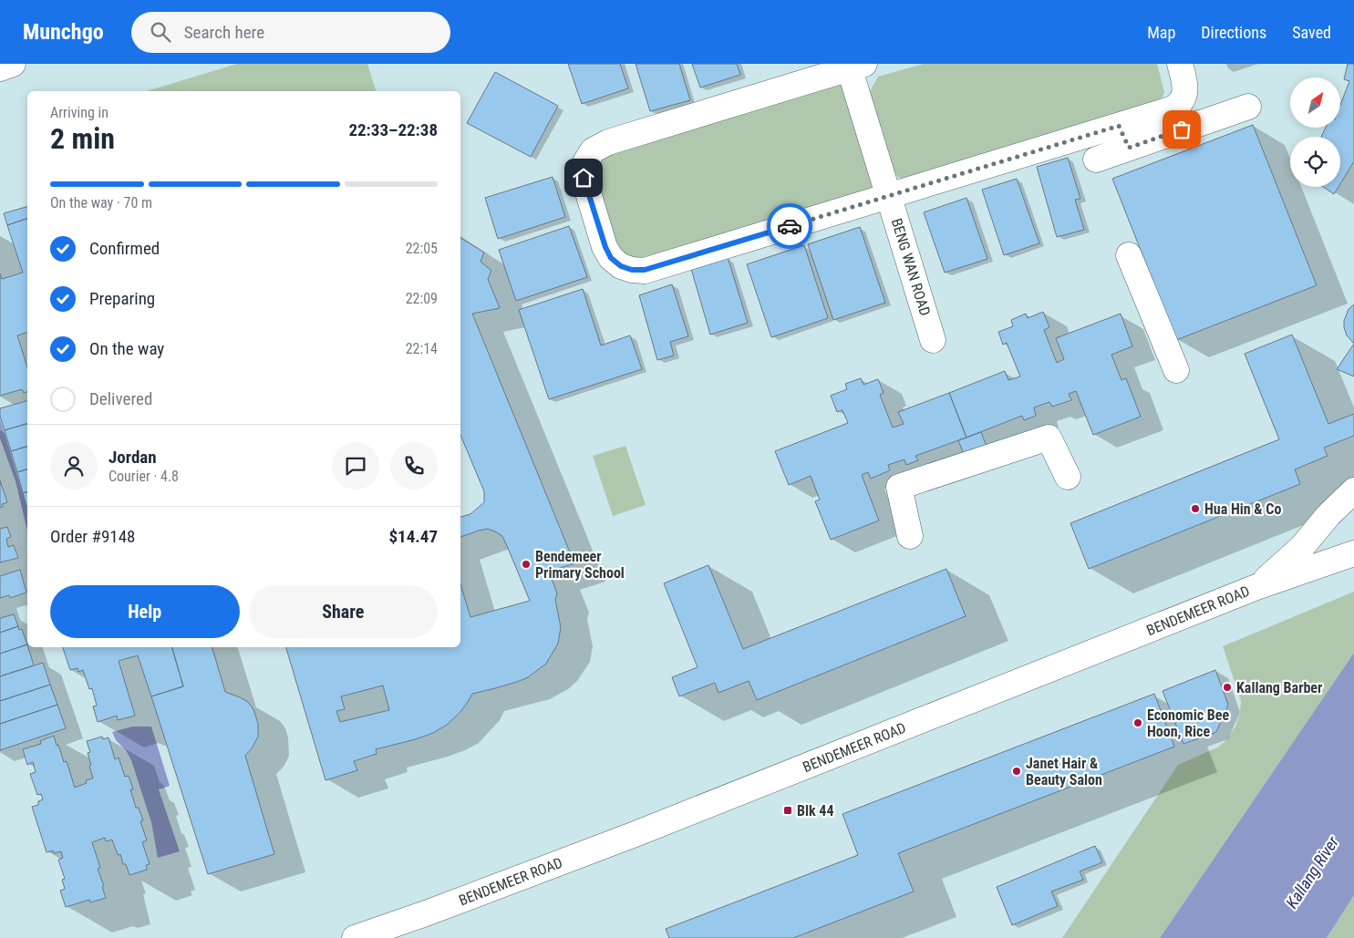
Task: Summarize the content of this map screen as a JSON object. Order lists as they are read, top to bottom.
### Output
{
  "streets": {
    "main road": ["BENG WAN ROAD", "BENDEMEER ROAD"]
  },
  "water": ["Kallang River"],
  "places": {
    "other": [
      "Hua Hin & Co",
      "Bendemeer Primary School",
      "Kallang Barber",
      "Economic Bee Hoon, Rice",
      "Janet Hair & Beauty Salon"
    ],
    "transit": ["Blk 44"]
  },
  "north": "top right",
  "page": {
    "header": "Munchgo",
    "search": "Search here",
    "nav": ["Map", "Directions", "Saved"],
    "heading": ["2 min", "Arriving in", "22:33–22:38"],
    "panel": [
      "Jordan",
      "Courier · 4.8",
      "Order #9148",
      "$14.47"
    ],
    "bar": "On the way · 70 m",
    "list": [
      ["Confirmed", "22:05"],
      ["Preparing", "22:09"],
      ["On the way", "22:14"],
      "Delivered"
    ],
    "buttons": ["Help", "Share"]
  }
}
